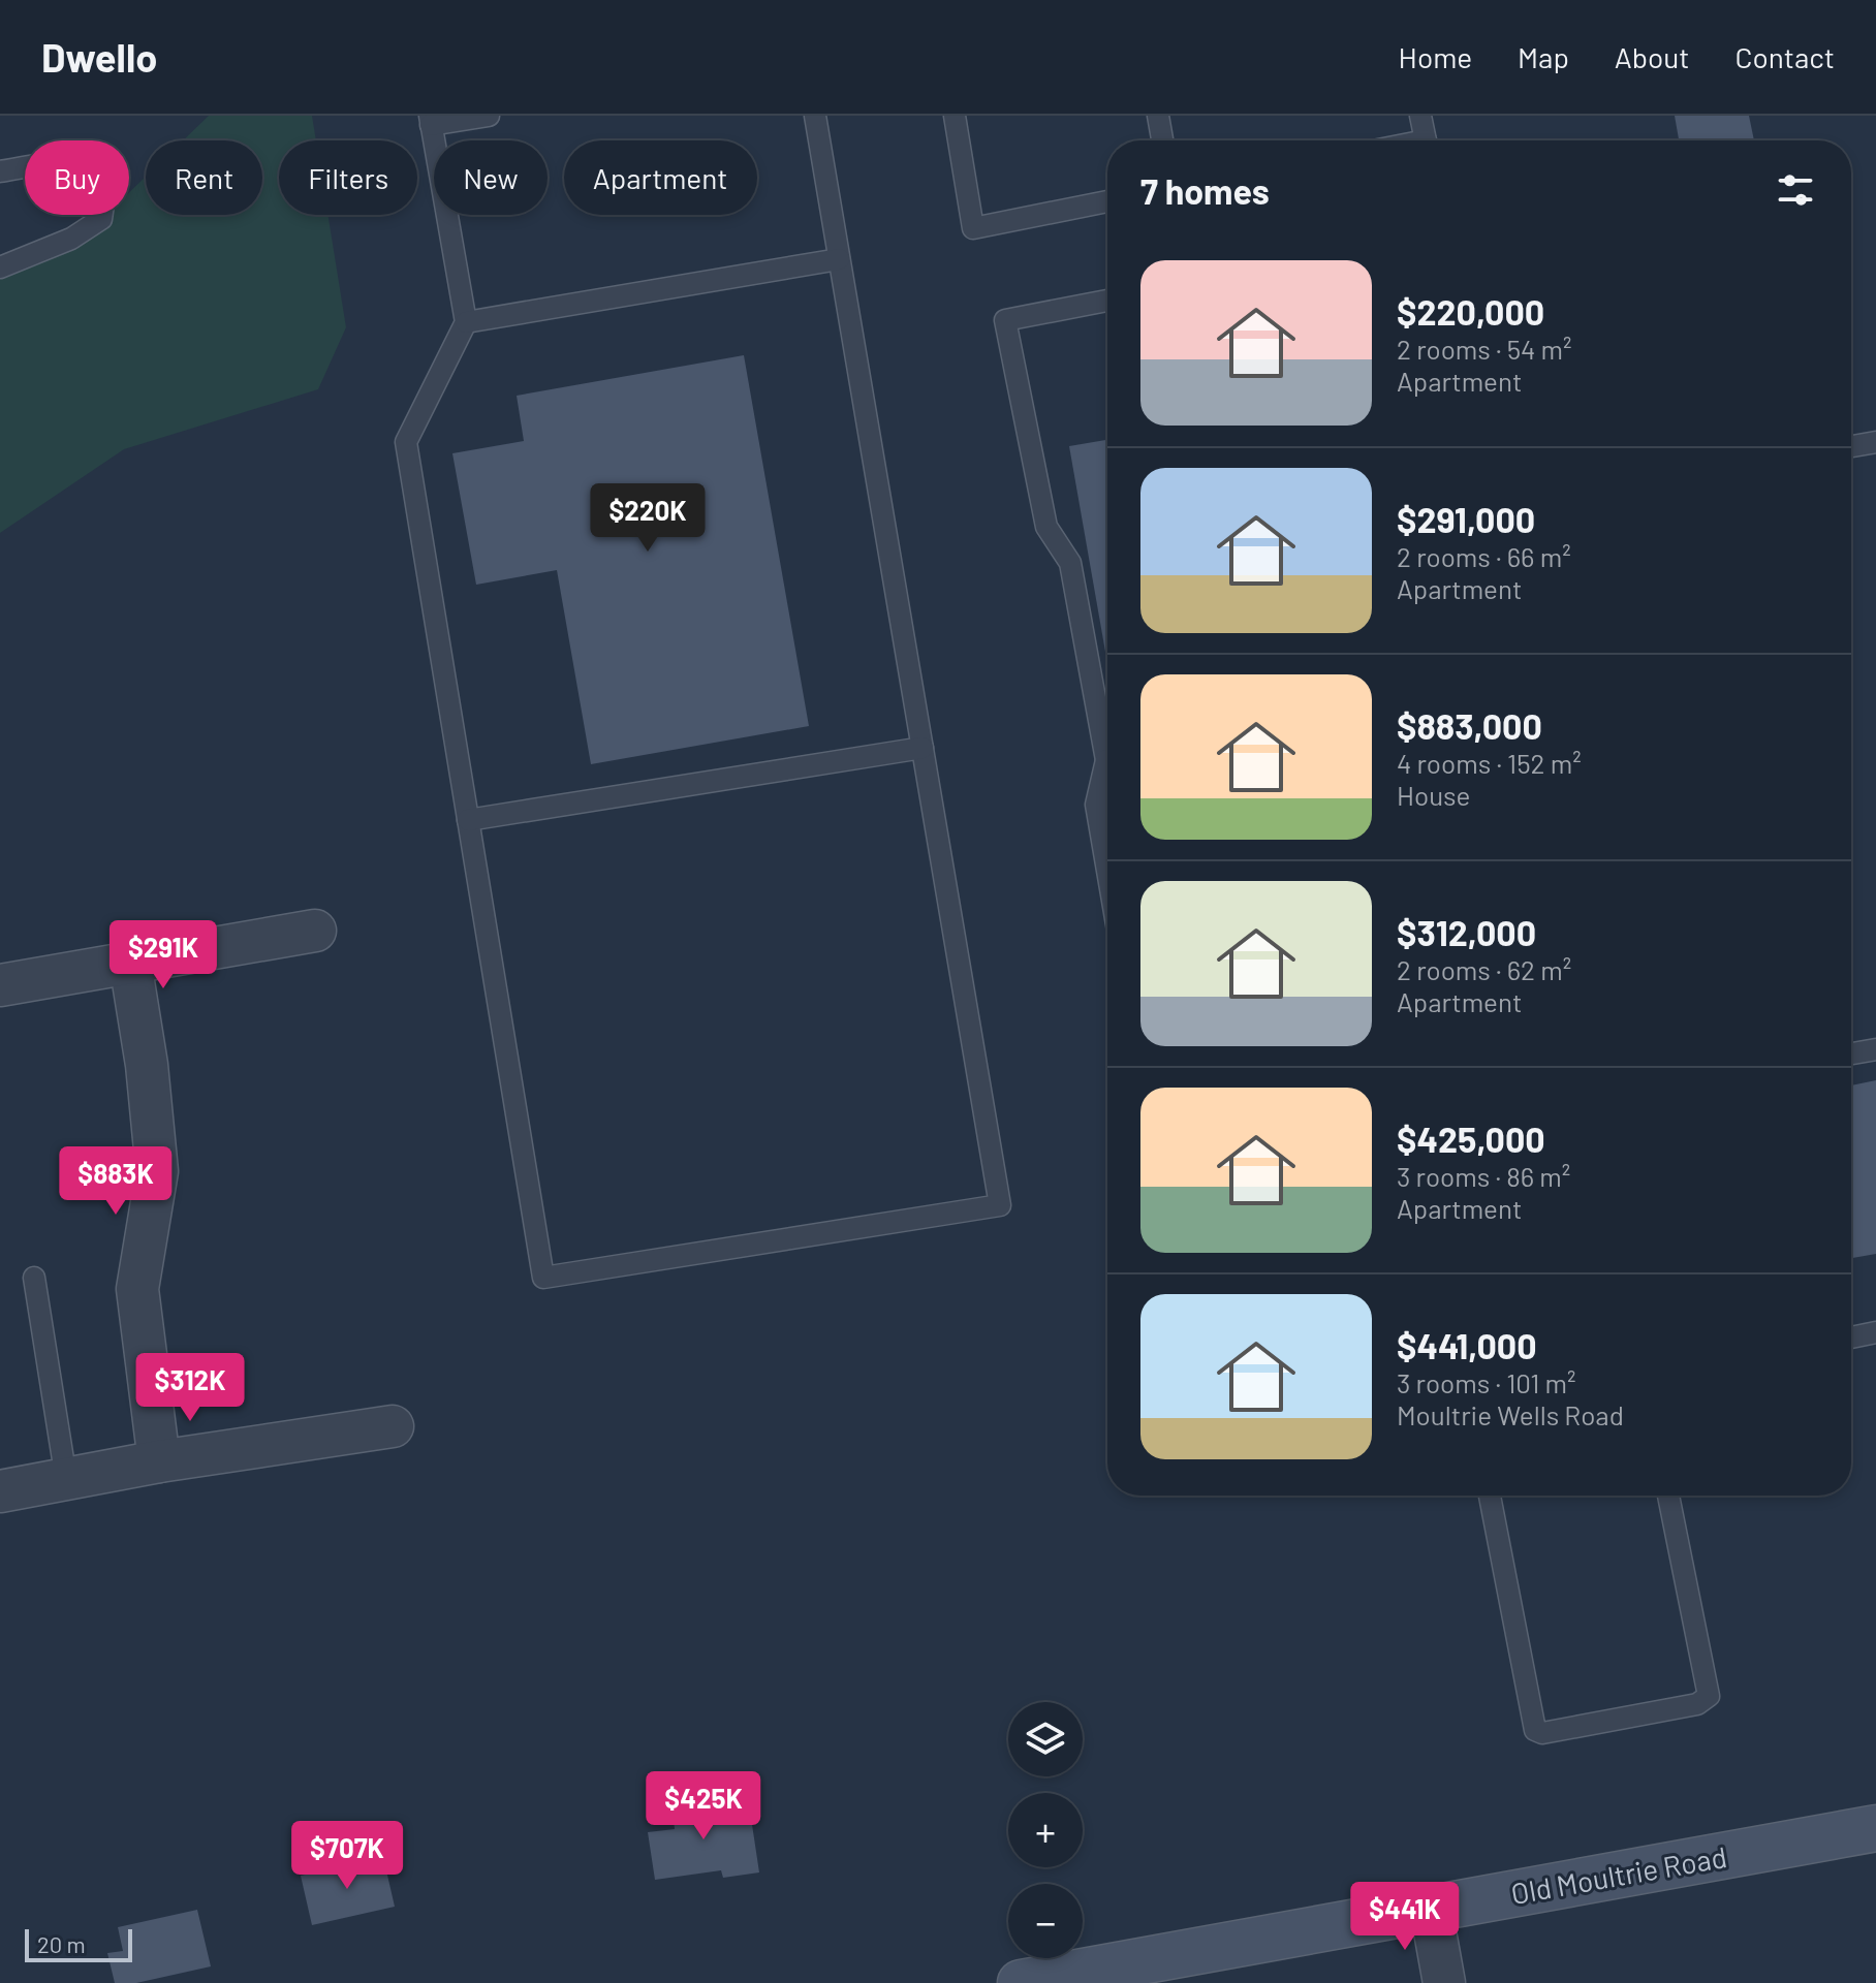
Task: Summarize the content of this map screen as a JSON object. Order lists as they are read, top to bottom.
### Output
{
  "streets": {
    "main road": ["Old Moultrie Road"]
  },
  "scale_bar": "20 m",
  "page": {
    "header": "Dwello",
    "nav": [
      "Home",
      "Map",
      "About",
      "Contact"
    ],
    "chip": [
      "Buy",
      "Rent",
      "Filters",
      "New",
      "Apartment"
    ],
    "heading": "7 homes",
    "list": [
      {
        "name": "$220,000",
        "note": "2 rooms · 54 m² · Apartment"
      },
      {
        "name": "$291,000",
        "note": "2 rooms · 66 m² · Apartment"
      },
      {
        "name": "$883,000",
        "note": "4 rooms · 152 m² · House"
      },
      {
        "name": "$312,000",
        "note": "2 rooms · 62 m² · Apartment"
      },
      {
        "name": "$425,000",
        "note": "3 rooms · 86 m² · Apartment"
      },
      {
        "name": "$441,000",
        "note": "3 rooms · 101 m² · Moultrie Wells Road"
      }
    ],
    "price": [
      "$220K",
      "$291K",
      "$883K",
      "$312K",
      "$425K",
      "$707K",
      "$441K"
    ],
    "map_buttons": ["+", "−"],
    "scale": "20 m"
  }
}
